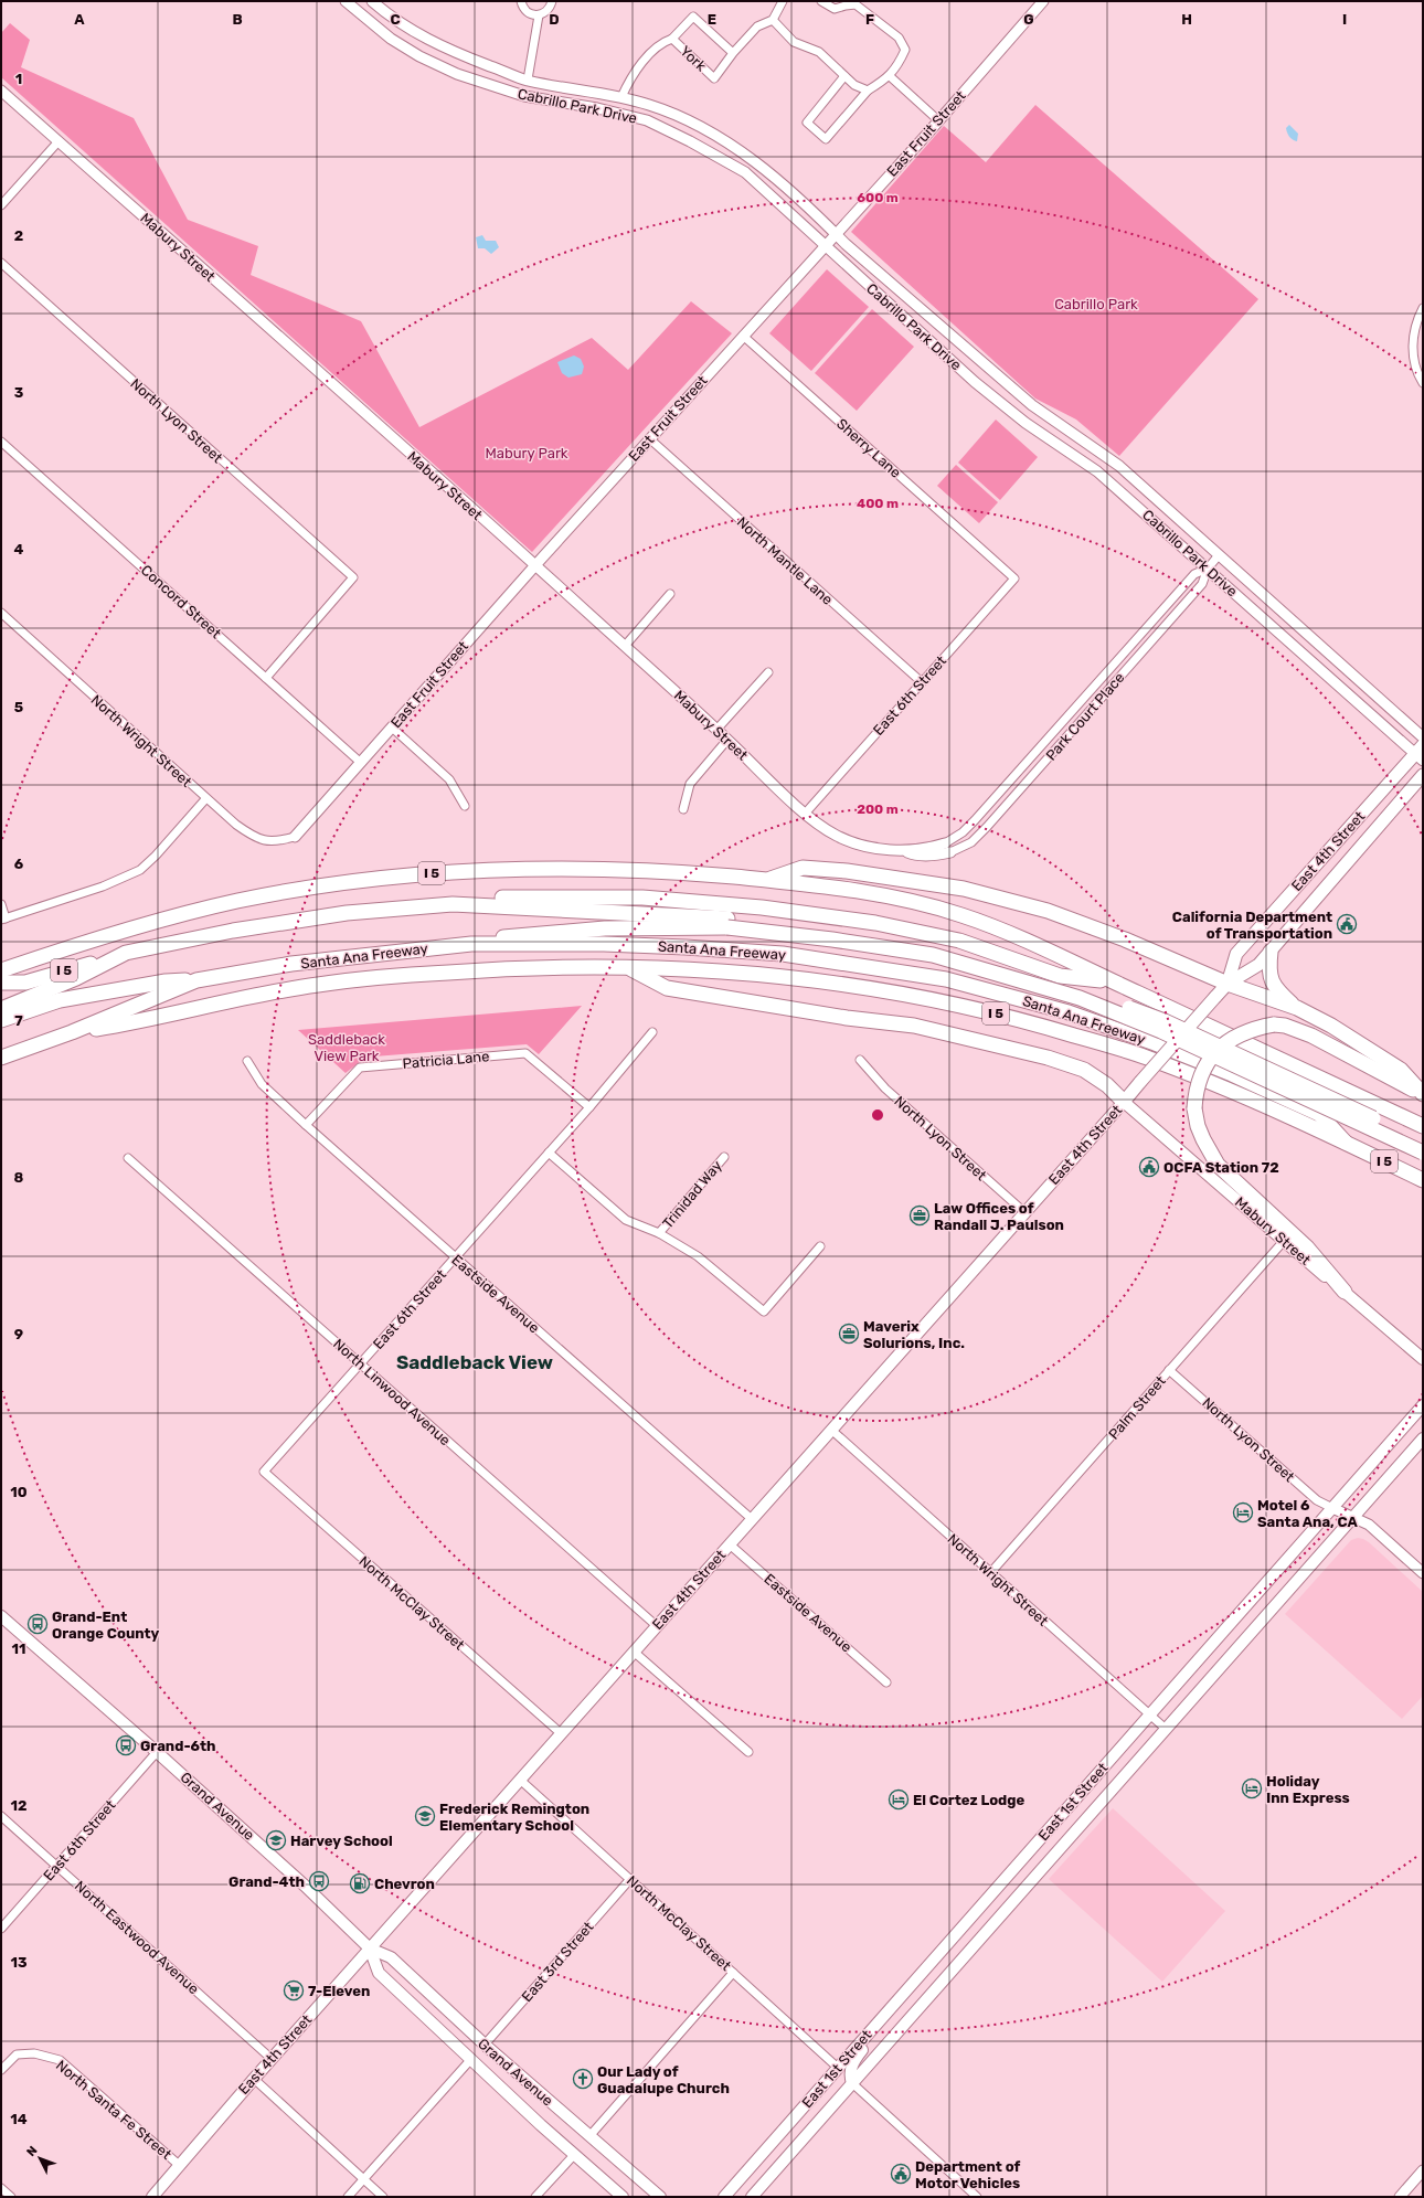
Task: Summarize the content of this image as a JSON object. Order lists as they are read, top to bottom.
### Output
{
  "streets": {
    "highway": ["I 5", "Santa Ana Freeway"],
    "main road": [
      "Mabury Street",
      "East 4th Street",
      "East 1st Street",
      "Grand Avenue"
    ],
    "street": [
      "York",
      "Cabrillo Park Drive",
      "East Fruit Street",
      "North Lyon Street",
      "Sherry Lane",
      "North Mantle Lane",
      "Concord Street",
      "East 6th Street",
      "Park Court Place",
      "North Wright Street",
      "Patricia Lane",
      "Trinidad Way",
      "Eastside Avenue",
      "North Linwood Avenue",
      "Palm Street",
      "North McClay Street",
      "North Eastwood Avenue",
      "East 3rd Street",
      "North Santa Fe Street"
    ]
  },
  "crossings": [
    ["Cabrillo Park Drive", "East Fruit Street"],
    ["Cabrillo Park Drive", "Park Court Place"],
    ["Cabrillo Park Drive", "East 4th Street"],
    ["East Fruit Street", "Mabury Street"],
    ["East Fruit Street", "Sherry Lane"],
    ["East Fruit Street", "North Mantle Lane"],
    ["East Fruit Street", "Concord Street"],
    ["East Fruit Street", "North Wright Street"],
    ["Mabury Street", "East 6th Street"],
    ["Mabury Street", "Park Court Place"],
    ["Mabury Street", "East 4th Street"],
    ["Mabury Street", "Palm Street"],
    ["North Lyon Street", "Concord Street"],
    ["North Lyon Street", "East 4th Street"],
    ["North Lyon Street", "Palm Street"],
    ["North Lyon Street", "East 1st Street"],
    ["Sherry Lane", "East 6th Street"],
    ["North Mantle Lane", "East 6th Street"],
    ["East 6th Street", "Patricia Lane"],
    ["East 6th Street", "Eastside Avenue"],
    ["East 6th Street", "North Linwood Avenue"],
    ["East 6th Street", "North McClay Street"],
    ["East 6th Street", "Grand Avenue"],
    ["East 6th Street", "North Eastwood Avenue"],
    ["North Wright Street", "East 4th Street"],
    ["North Wright Street", "Palm Street"],
    ["North Wright Street", "East 1st Street"],
    ["East 4th Street", "Eastside Avenue"],
    ["East 4th Street", "North Linwood Avenue"],
    ["East 4th Street", "North McClay Street"],
    ["East 4th Street", "Grand Avenue"],
    ["East 4th Street", "North Eastwood Avenue"],
    ["East 4th Street", "North Santa Fe Street"],
    ["Patricia Lane", "Eastside Avenue"],
    ["North McClay Street", "East 1st Street"],
    ["North McClay Street", "East 3rd Street"],
    ["Grand Avenue", "East 3rd Street"]
  ],
  "districts": ["Saddleback View"],
  "parks": ["Cabrillo Park", "Mabury Park", "Saddleback View Park"],
  "places": {
    "public building": ["California Department of Transportation", "OCFA Station 72", "Department of Motor Vehicles"],
    "office": ["Law Offices of Randall J. Paulson", "Maverix Solurions, Inc."],
    "hotel": ["Motel 6 Santa Ana, CA", "Holiday Inn Express", "El Cortez Lodge"],
    "bus stop": ["Grand-Ent Orange County", "Grand-6th", "Grand-4th"],
    "school or university": ["Frederick Remington Elementary School", "Harvey School"],
    "fuel station": ["Chevron"],
    "supermarket": ["7-Eleven"],
    "church": ["Our Lady of Guadalupe Church"]
  },
  "north": "top left",
  "grid": {
    "columns": [
      "A",
      "B",
      "C",
      "D",
      "E",
      "F",
      "G",
      "H",
      "I"
    ],
    "rows": [
      "1",
      "2",
      "3",
      "4",
      "5",
      "6",
      "7",
      "8",
      "9",
      "10",
      "11",
      "12",
      "13",
      "14"
    ]
  },
  "rings": ["600 m", "400 m", "200 m"]
}
